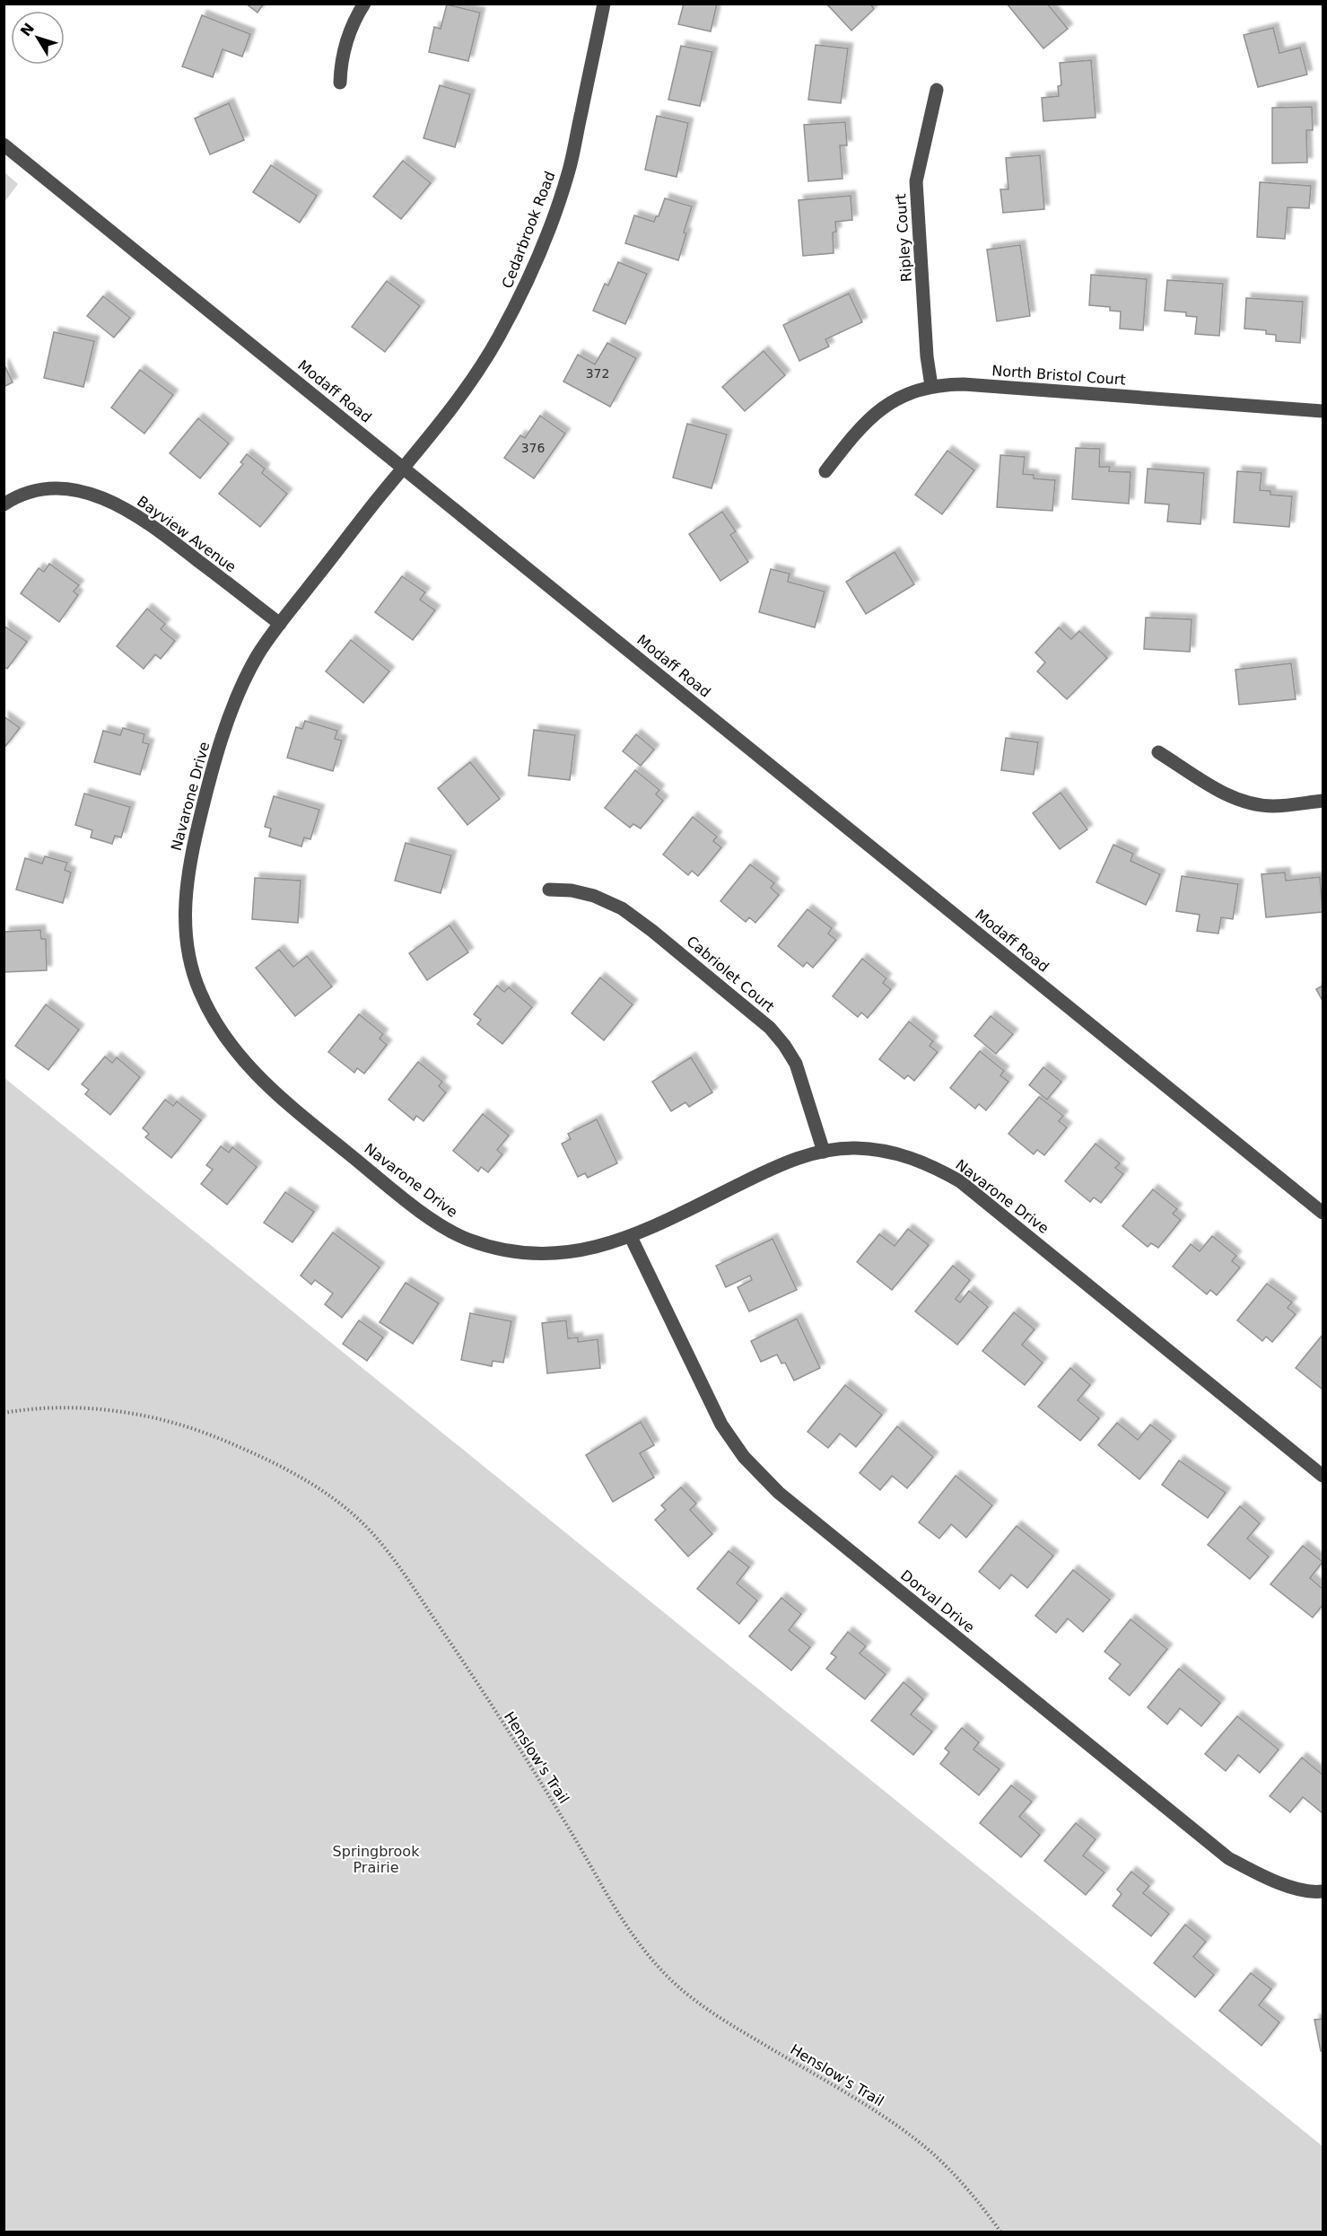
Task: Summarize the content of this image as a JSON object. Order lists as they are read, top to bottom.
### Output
{
  "streets": {
    "street": [
      "Cedarbrook Road",
      "Ripley Court",
      "North Bristol Court",
      "Modaff Road",
      "Bayview Avenue",
      "Navarone Drive",
      "Cabriolet Court",
      "Dorval Drive"
    ],
    "path": ["Henslow's Trail"]
  },
  "crossings": [
    ["Cedarbrook Road", "Modaff Road"],
    ["Cedarbrook Road", "Navarone Drive"],
    ["Ripley Court", "North Bristol Court"],
    ["Modaff Road", "Navarone Drive"],
    ["Bayview Avenue", "Navarone Drive"],
    ["Navarone Drive", "Cabriolet Court"],
    ["Navarone Drive", "Dorval Drive"]
  ],
  "parks": ["Springbrook Prairie"],
  "house_numbers": ["372", "376"],
  "north": "top left"
}
